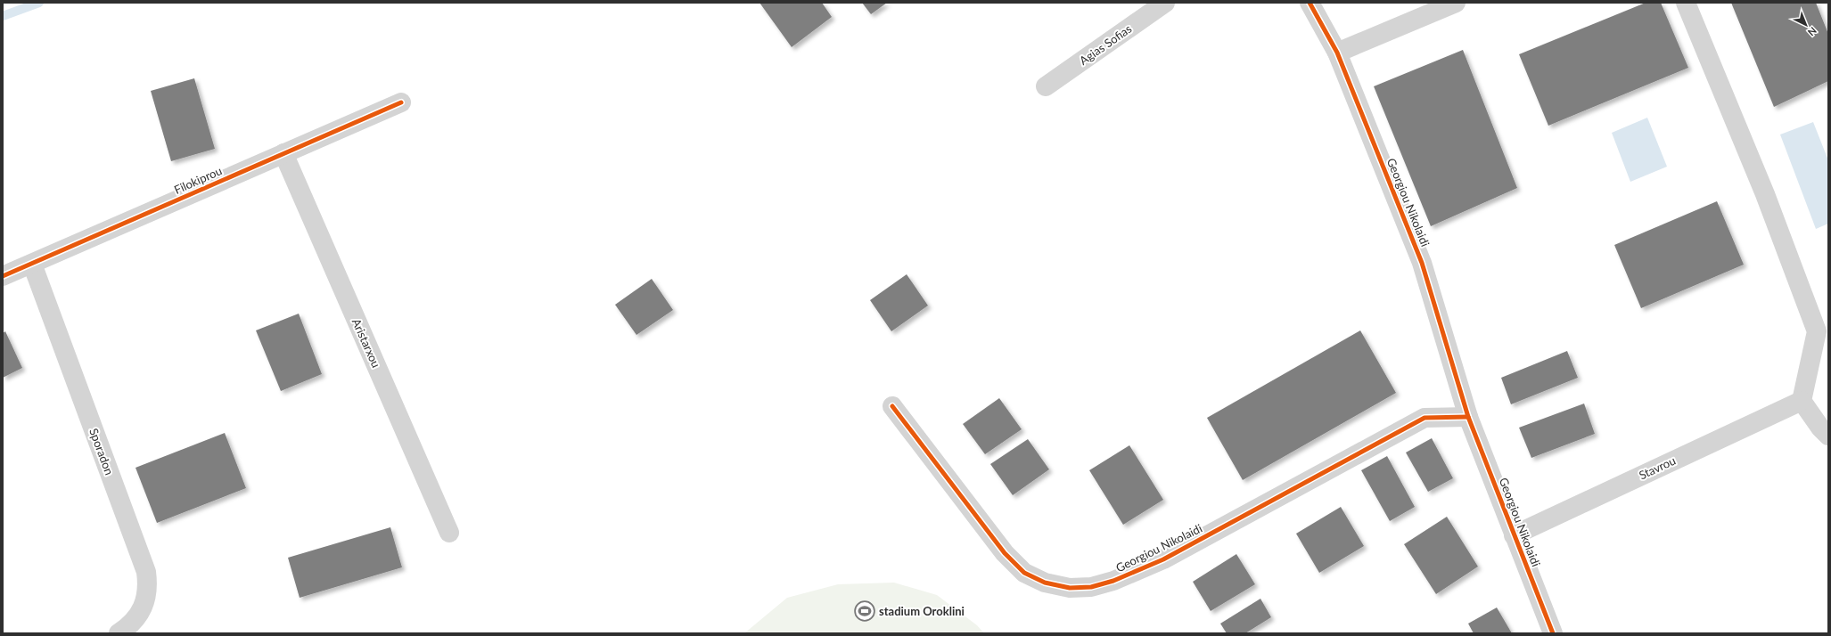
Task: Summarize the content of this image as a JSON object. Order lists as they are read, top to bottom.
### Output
{
  "streets": {
    "street": [
      "Agias Sofias",
      "Filokiprou",
      "Georgiou Nikolaidi",
      "Aristarxou",
      "Sporadon",
      "Stavrou"
    ]
  },
  "crossings": [
    ["Filokiprou", "Aristarxou"],
    ["Filokiprou", "Sporadon"],
    ["Georgiou Nikolaidi", "Stavrou"]
  ],
  "places": {
    "sports": ["stadium Oroklini"]
  },
  "north": "bottom right"
}
